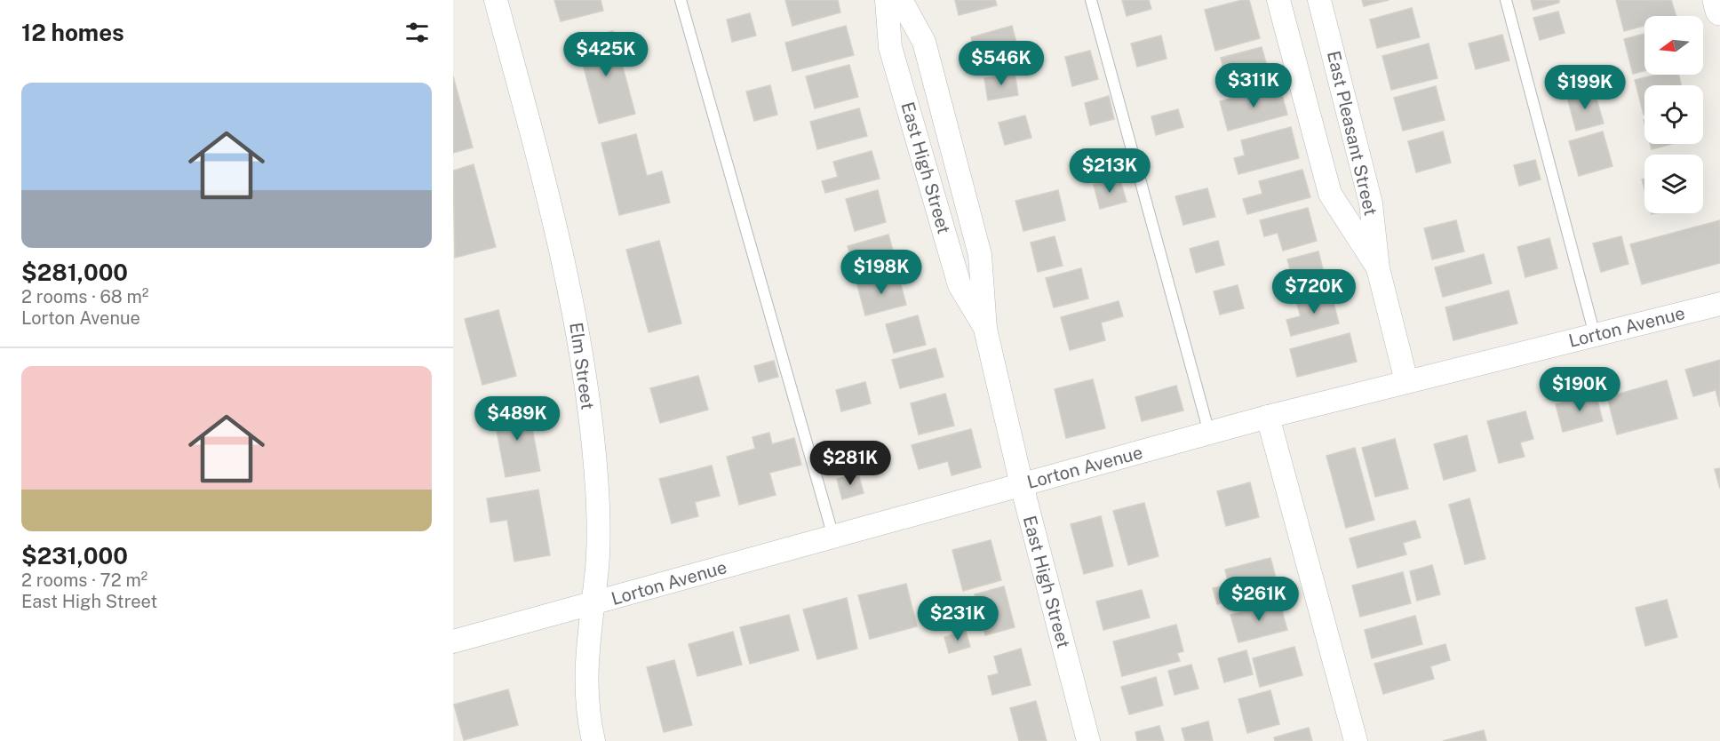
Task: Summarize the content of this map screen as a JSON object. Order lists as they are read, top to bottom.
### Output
{
  "streets": {
    "street": [
      "East Pleasant Street",
      "East High Street",
      "Lorton Avenue",
      "Elm Street"
    ]
  },
  "crossings": [
    ["East Pleasant Street", "Lorton Avenue"],
    ["East High Street", "Lorton Avenue"],
    ["Lorton Avenue", "Elm Street"]
  ],
  "north": "left",
  "page": {
    "heading": "12 homes",
    "price": [
      "$425K",
      "$546K",
      "$311K",
      "$199K",
      "$213K",
      "$198K",
      "$720K",
      "$190K",
      "$489K",
      "$281K",
      "$261K",
      "$231K"
    ],
    "list": [
      {
        "name": "$281,000",
        "note": "2 rooms · 68 m² · Lorton Avenue"
      },
      {
        "name": "$231,000",
        "note": "2 rooms · 72 m² · East High Street"
      }
    ]
  }
}
